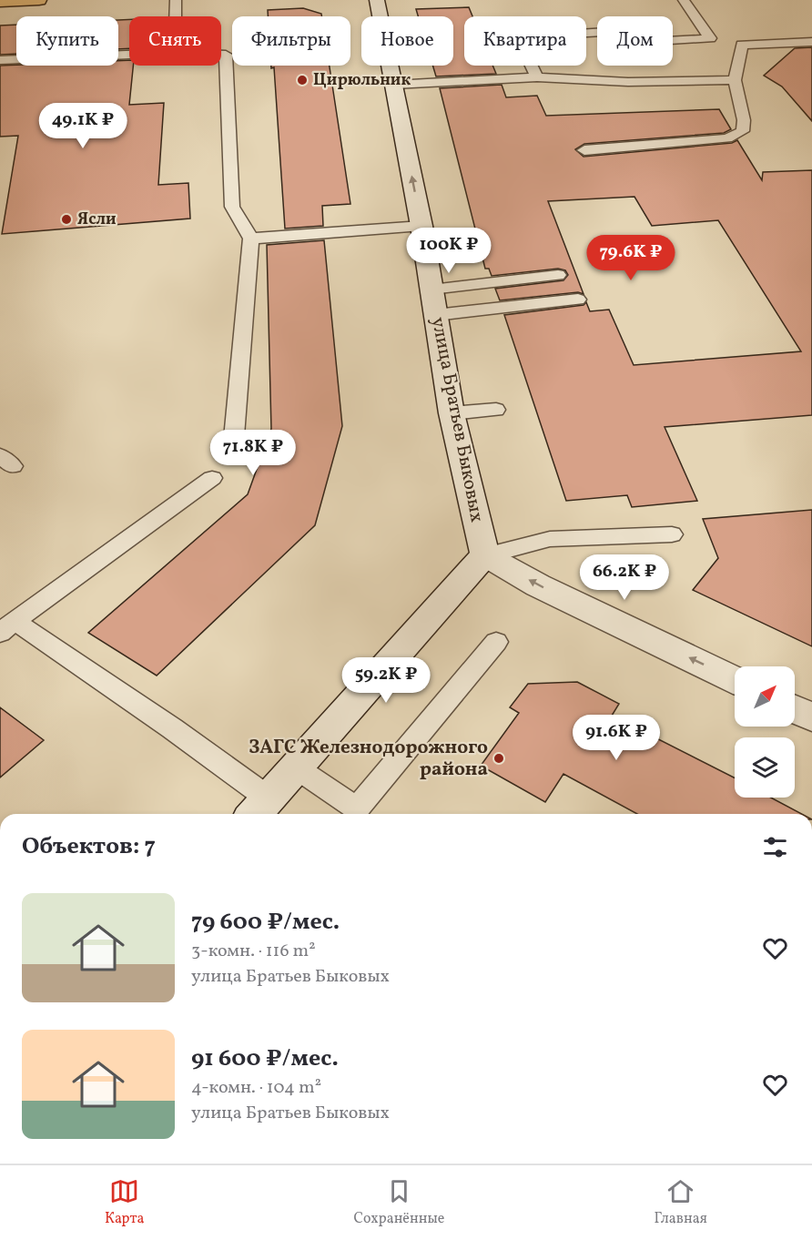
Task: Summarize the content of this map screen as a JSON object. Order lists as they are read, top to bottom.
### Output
{
  "streets": {
    "street": ["улица Братьев Быковых"]
  },
  "places": ["Цирюльник", "Ясли", "ЗАГС Железнодорожного района"],
  "north": "top right",
  "page": {
    "chip": [
      "Купить",
      "Снять",
      "Фильтры",
      "Новое",
      "Квартира",
      "Дом"
    ],
    "price": [
      "49.1K ₽",
      "100K ₽",
      "79.6K ₽",
      "71.8K ₽",
      "66.2K ₽",
      "59.2K ₽",
      "91.6K ₽"
    ],
    "heading": "Объектов: 7",
    "list": [
      {
        "name": "79 600 ₽/мес.",
        "note": "3-комн. · 116 m² · улица Братьев Быковых"
      },
      {
        "name": "91 600 ₽/мес.",
        "note": "4-комн. · 104 m² · улица Братьев Быковых"
      }
    ],
    "tabs": ["Карта", "Сохранённые", "Главная"]
  }
}
